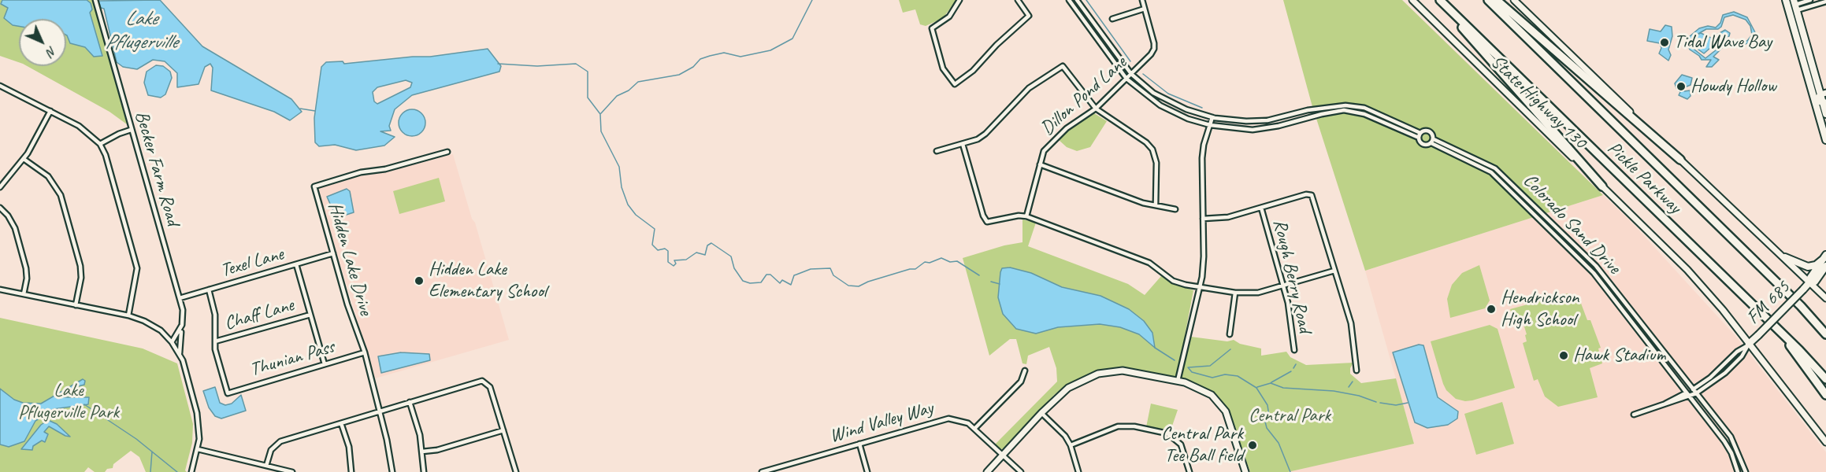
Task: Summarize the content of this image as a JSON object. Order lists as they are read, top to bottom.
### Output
{
  "streets": {
    "highway": ["Pickle Parkway"],
    "main road": ["State Highway 130", "FM 685"],
    "street": [
      "Dillon Pond Lane",
      "Becker Farm Road",
      "Colorado Sand Drive",
      "Hidden Lake Drive",
      "Texel Lane",
      "Rough Berry Road",
      "Chaff Lane",
      "Thunian Pass",
      "Wind Valley Way"
    ]
  },
  "crossings": [
    ["State Highway 130", "FM 685"],
    ["Becker Farm Road", "Texel Lane"],
    ["Hidden Lake Drive", "Texel Lane"],
    ["Hidden Lake Drive", "Thunian Pass"],
    ["Chaff Lane", "Thunian Pass"]
  ],
  "water": ["Lake Pflugerville"],
  "parks": ["Lake Pflugerville Park", "Central Park"],
  "places": [
    "Tidal Wave Bay",
    "Howdy Hollow",
    "Hidden Lake Elementary School",
    "Hendrickson High School",
    "Hawk Stadium",
    "Central Park Tee Ball field"
  ],
  "north": "bottom right"
}
